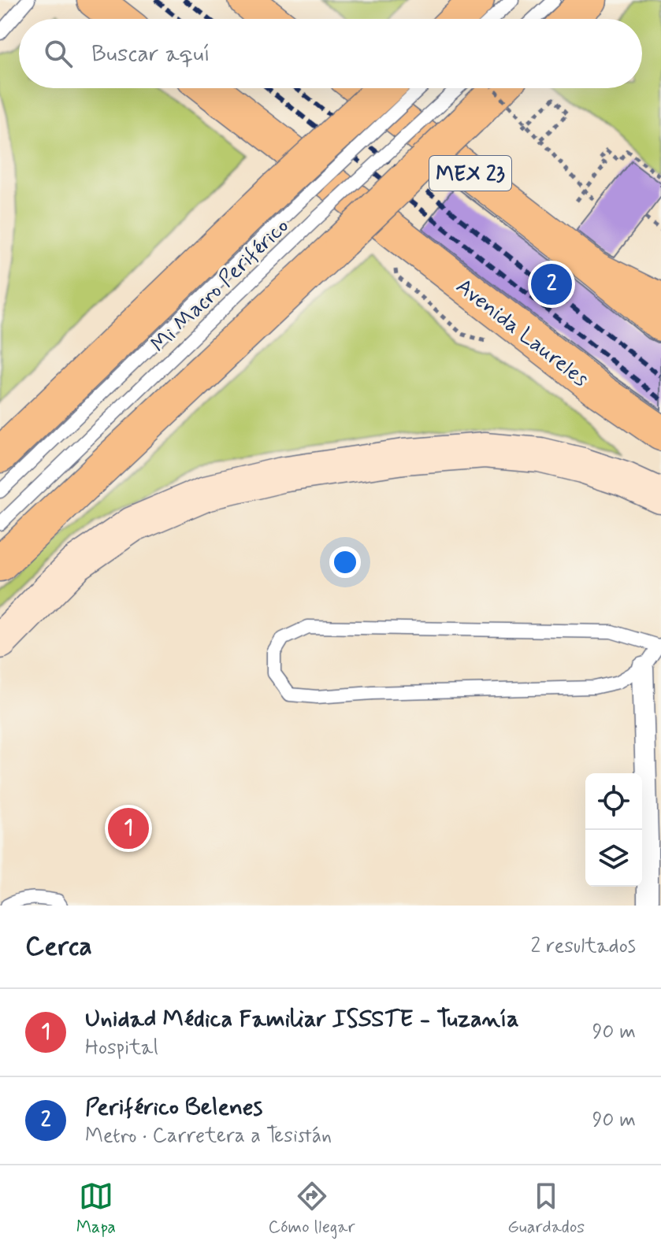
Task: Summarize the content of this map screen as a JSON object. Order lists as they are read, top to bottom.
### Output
{
  "streets": {
    "main road": ["MEX 23", "Avenida Laureles"],
    "lane": ["Mi Macro Periférico"]
  },
  "page": {
    "search": "Buscar aquí",
    "pins": ["2", "1"],
    "heading": ["Cerca", "2 resultados"],
    "list": [
      {
        "mark": "1",
        "name": "Unidad Médica Familiar ISSSTE - Tuzanía",
        "note": "Hospital",
        "value": "90 m"
      },
      {
        "mark": "2",
        "name": "Periférico Belenes",
        "note": "Metro · Carretera a Tesistán",
        "value": "90 m"
      }
    ],
    "nav": ["Mapa", "Cómo llegar", "Guardados"]
  }
}
